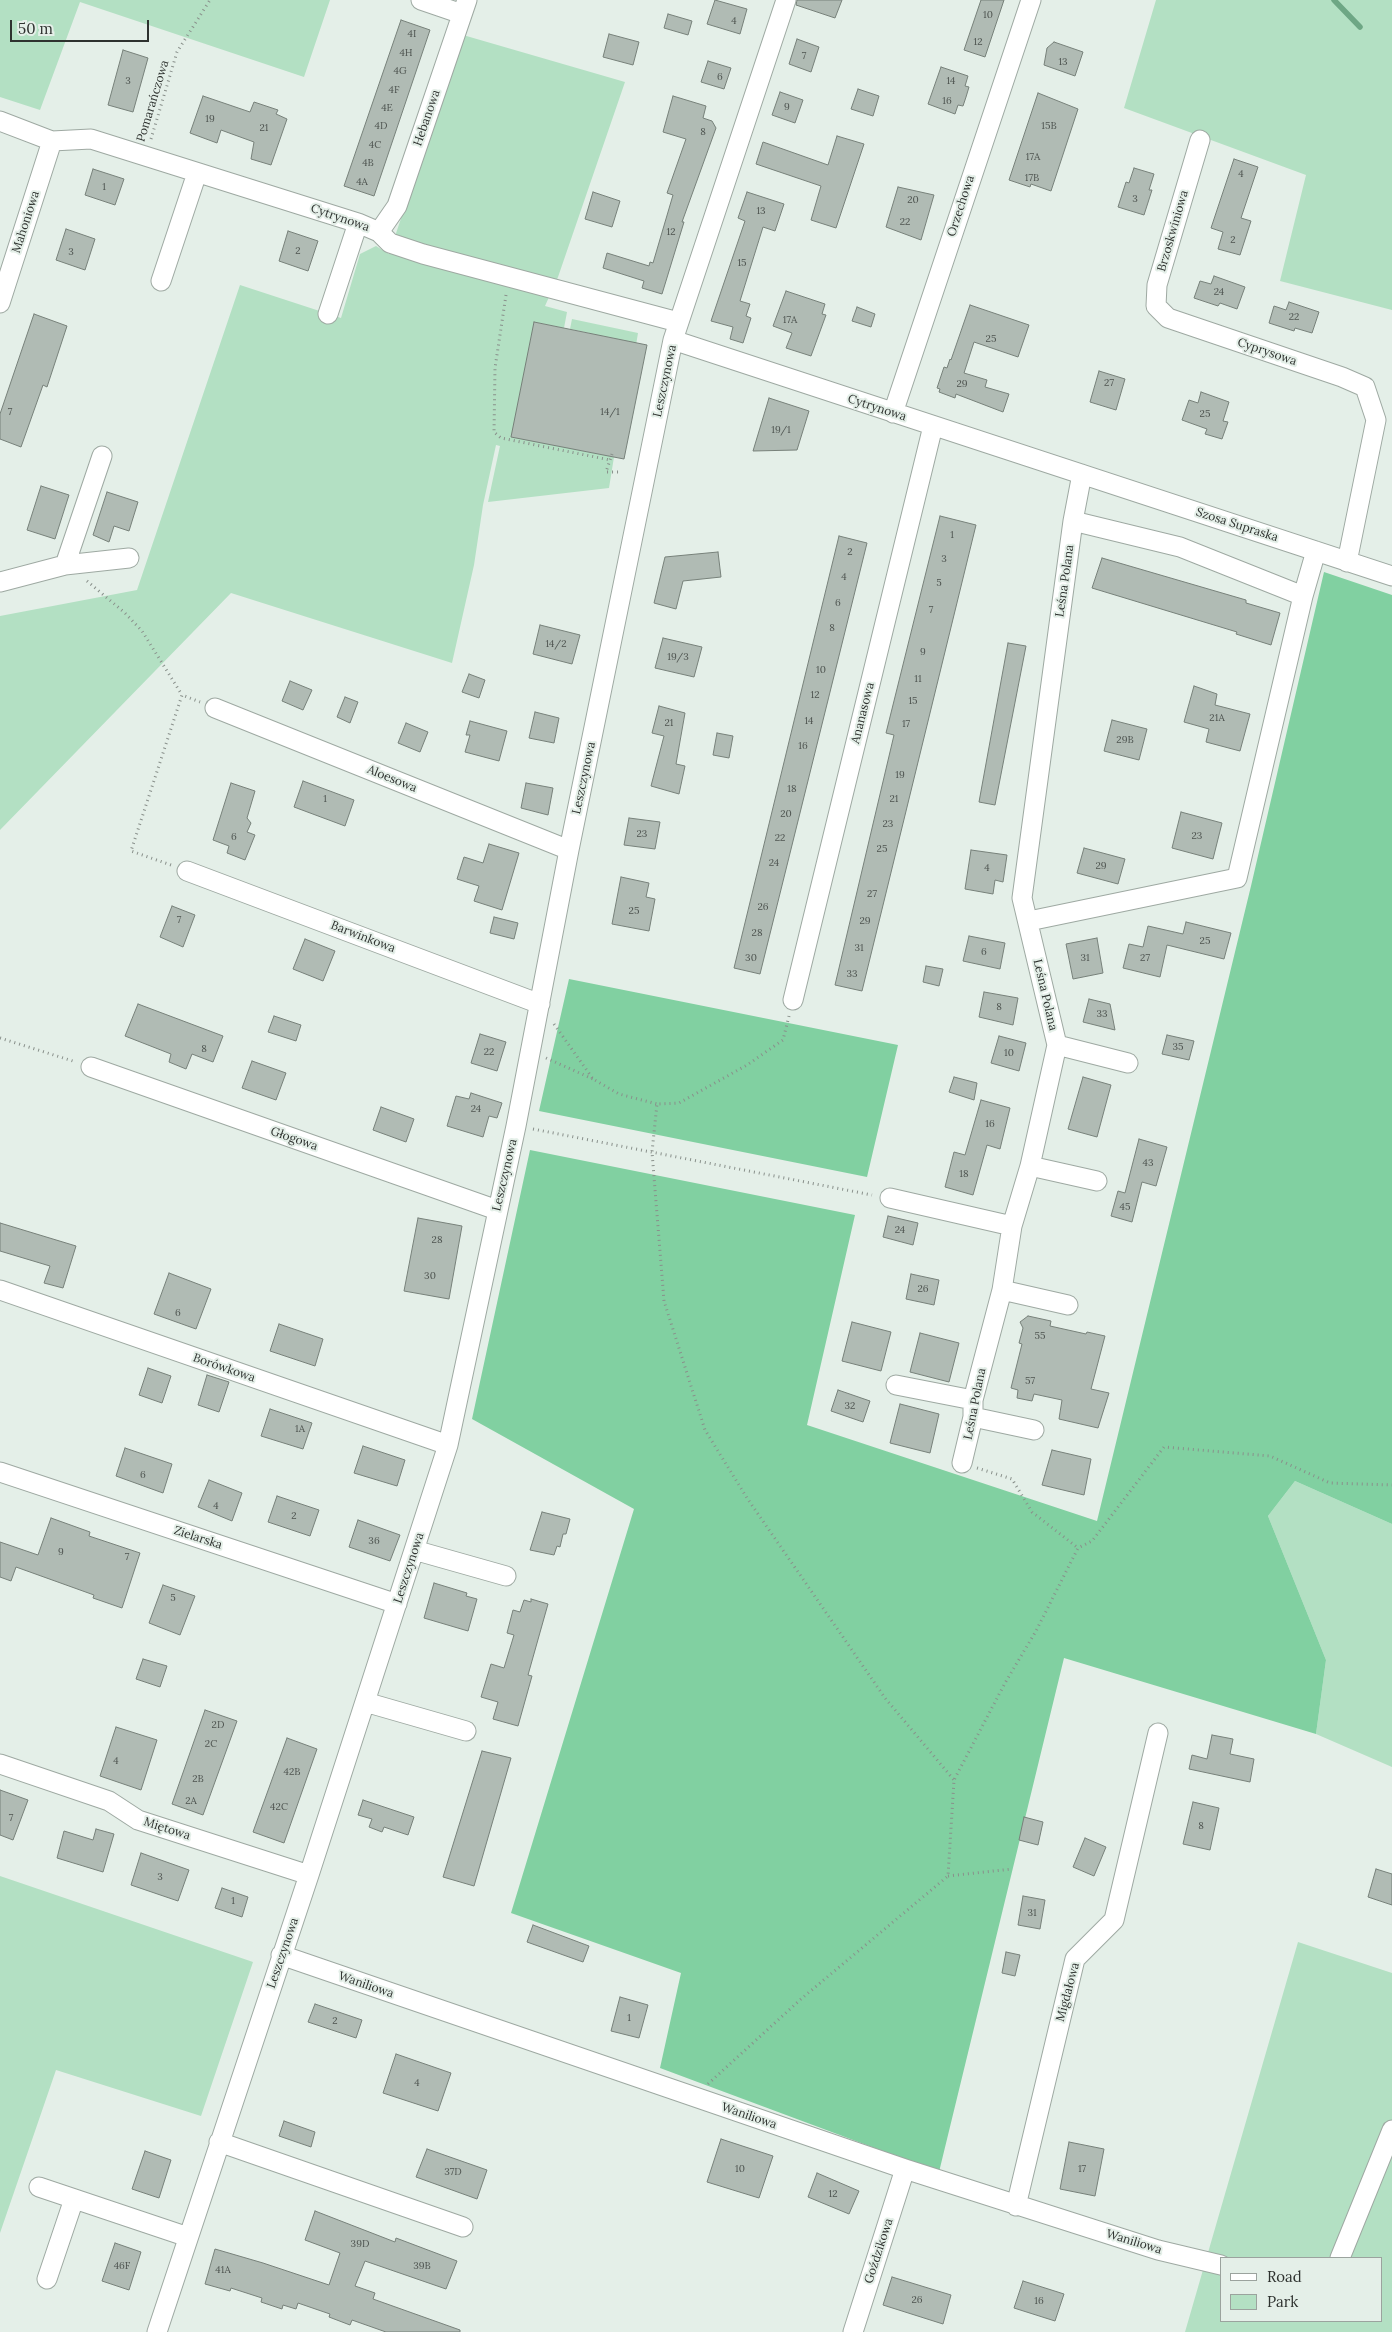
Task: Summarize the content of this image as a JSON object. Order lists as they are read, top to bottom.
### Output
{
  "streets": {
    "street": [
      "Hebanowa",
      "Orzechowa",
      "Cytrynowa",
      "Mahoniowa",
      "Brzoskwiniowa",
      "Cyprysowa",
      "Leszczynowa",
      "Szosa Supraska",
      "Leśna Polana",
      "Ananasowa",
      "Aloesowa",
      "Barwinkowa",
      "Głogowa",
      "Borówkowa",
      "Zielarska",
      "Miętowa",
      "Waniliowa",
      "Migdałowa",
      "Goździkowa"
    ],
    "path": ["Pomarańczowa"]
  },
  "crossings": [
    ["Pomarańczowa", "Cytrynowa"],
    ["Hebanowa", "Cytrynowa"],
    ["Orzechowa", "Cytrynowa"],
    ["Cytrynowa", "Mahoniowa"],
    ["Cytrynowa", "Leszczynowa"],
    ["Cytrynowa", "Szosa Supraska"],
    ["Cytrynowa", "Leśna Polana"],
    ["Cytrynowa", "Ananasowa"],
    ["Brzoskwiniowa", "Cyprysowa"],
    ["Cyprysowa", "Szosa Supraska"],
    ["Leszczynowa", "Aloesowa"],
    ["Leszczynowa", "Barwinkowa"],
    ["Leszczynowa", "Głogowa"],
    ["Leszczynowa", "Borówkowa"],
    ["Leszczynowa", "Zielarska"],
    ["Leszczynowa", "Miętowa"],
    ["Leszczynowa", "Waniliowa"],
    ["Szosa Supraska", "Leśna Polana"],
    ["Waniliowa", "Migdałowa"],
    ["Waniliowa", "Goździkowa"]
  ],
  "house_numbers": [
    "10",
    "4",
    "4I",
    "12",
    "4H",
    "7",
    "13",
    "4G",
    "6",
    "3",
    "14",
    "4F",
    "16",
    "9",
    "4E",
    "19",
    "4D",
    "15B",
    "21",
    "8",
    "4C",
    "17A",
    "4B",
    "4",
    "17B",
    "4A",
    "1",
    "3",
    "20",
    "13",
    "22",
    "12",
    "2",
    "2",
    "3",
    "15",
    "24",
    "22",
    "17A",
    "25",
    "27",
    "29",
    "7",
    "14/1",
    "25",
    "19/1",
    "1",
    "2",
    "3",
    "4",
    "5",
    "6",
    "7",
    "8",
    "14/2",
    "9",
    "19/3",
    "10",
    "11",
    "12",
    "15",
    "21A",
    "14",
    "21",
    "17",
    "29B",
    "16",
    "19",
    "18",
    "1",
    "21",
    "20",
    "23",
    "23",
    "23",
    "6",
    "22",
    "25",
    "24",
    "29",
    "4",
    "27",
    "26",
    "25",
    "7",
    "29",
    "28",
    "25",
    "31",
    "6",
    "30",
    "31",
    "27",
    "33",
    "8",
    "33",
    "35",
    "8",
    "22",
    "10",
    "24",
    "16",
    "43",
    "18",
    "45",
    "24",
    "28",
    "30",
    "26",
    "6",
    "55",
    "57",
    "32",
    "1A",
    "6",
    "4",
    "2",
    "36",
    "9",
    "7",
    "5",
    "2D",
    "2C",
    "4",
    "42B",
    "2B",
    "2A",
    "42C",
    "7",
    "8",
    "3",
    "1",
    "31",
    "1",
    "2",
    "4",
    "10",
    "17",
    "37D",
    "12",
    "39D",
    "46F",
    "39B",
    "41A",
    "26",
    "16"
  ],
  "legend": ["Road", "Park"],
  "scale_bar": "50 m"
}
